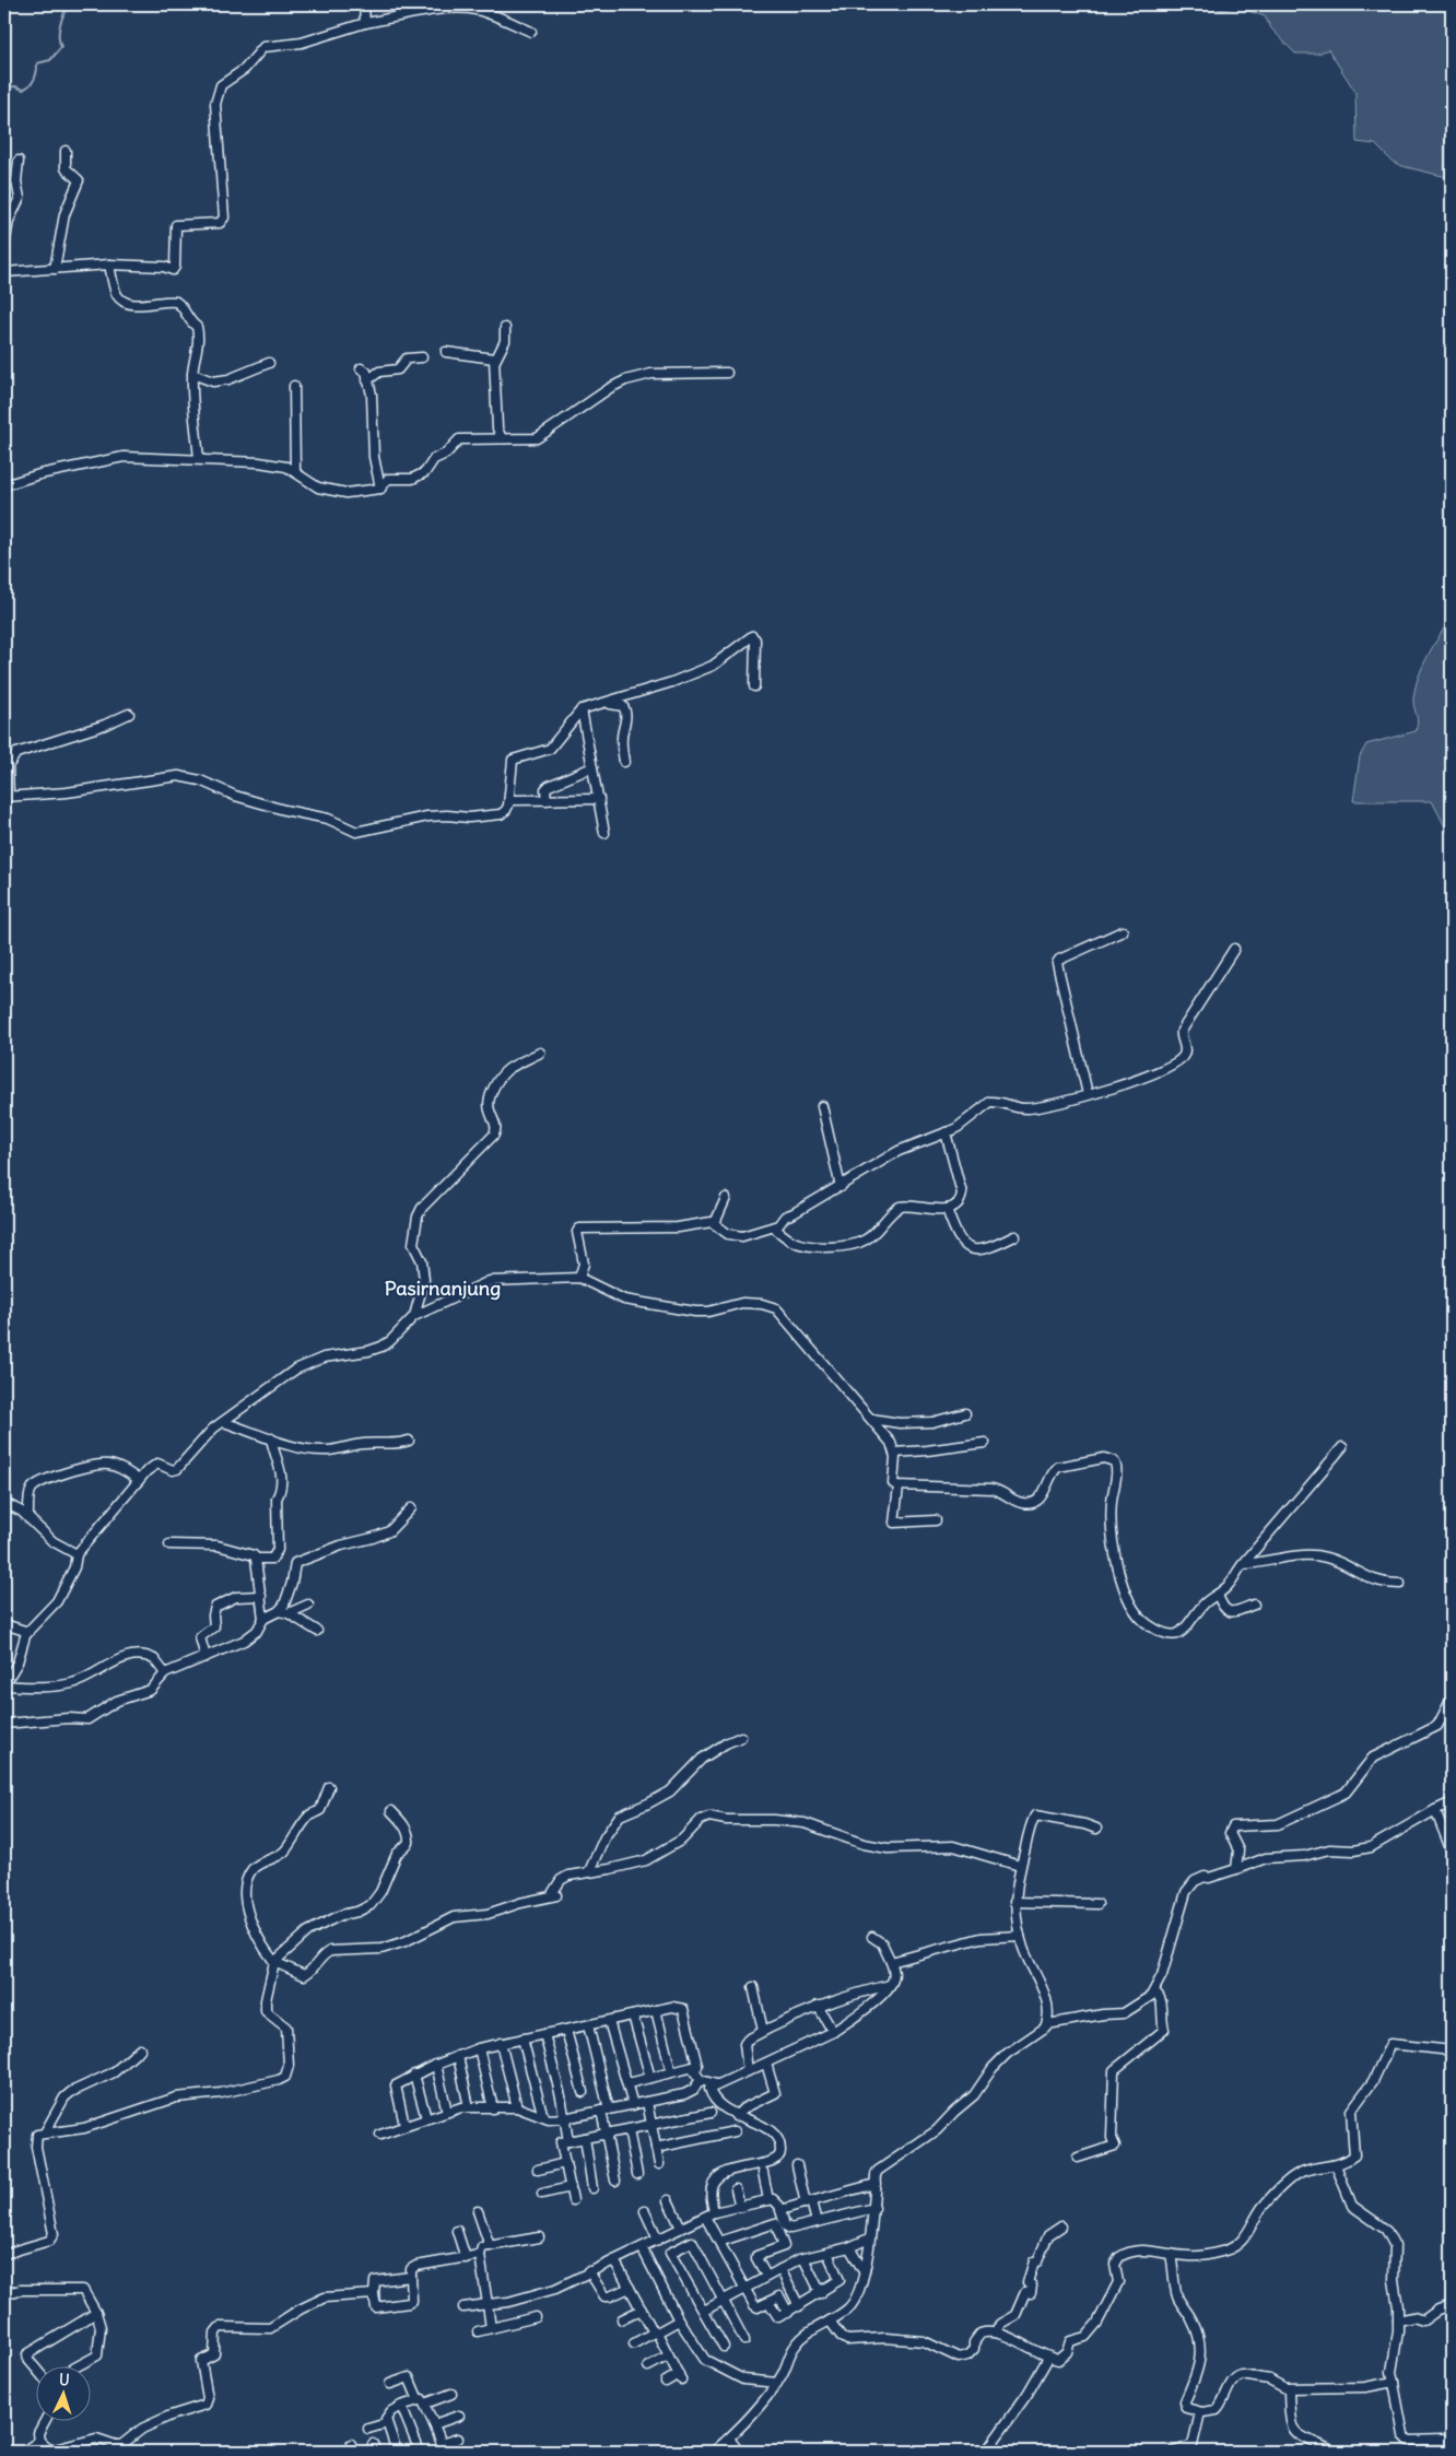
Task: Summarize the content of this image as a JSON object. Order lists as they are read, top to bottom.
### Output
{
  "districts": ["Pasirnanjung"],
  "north": "top"
}
